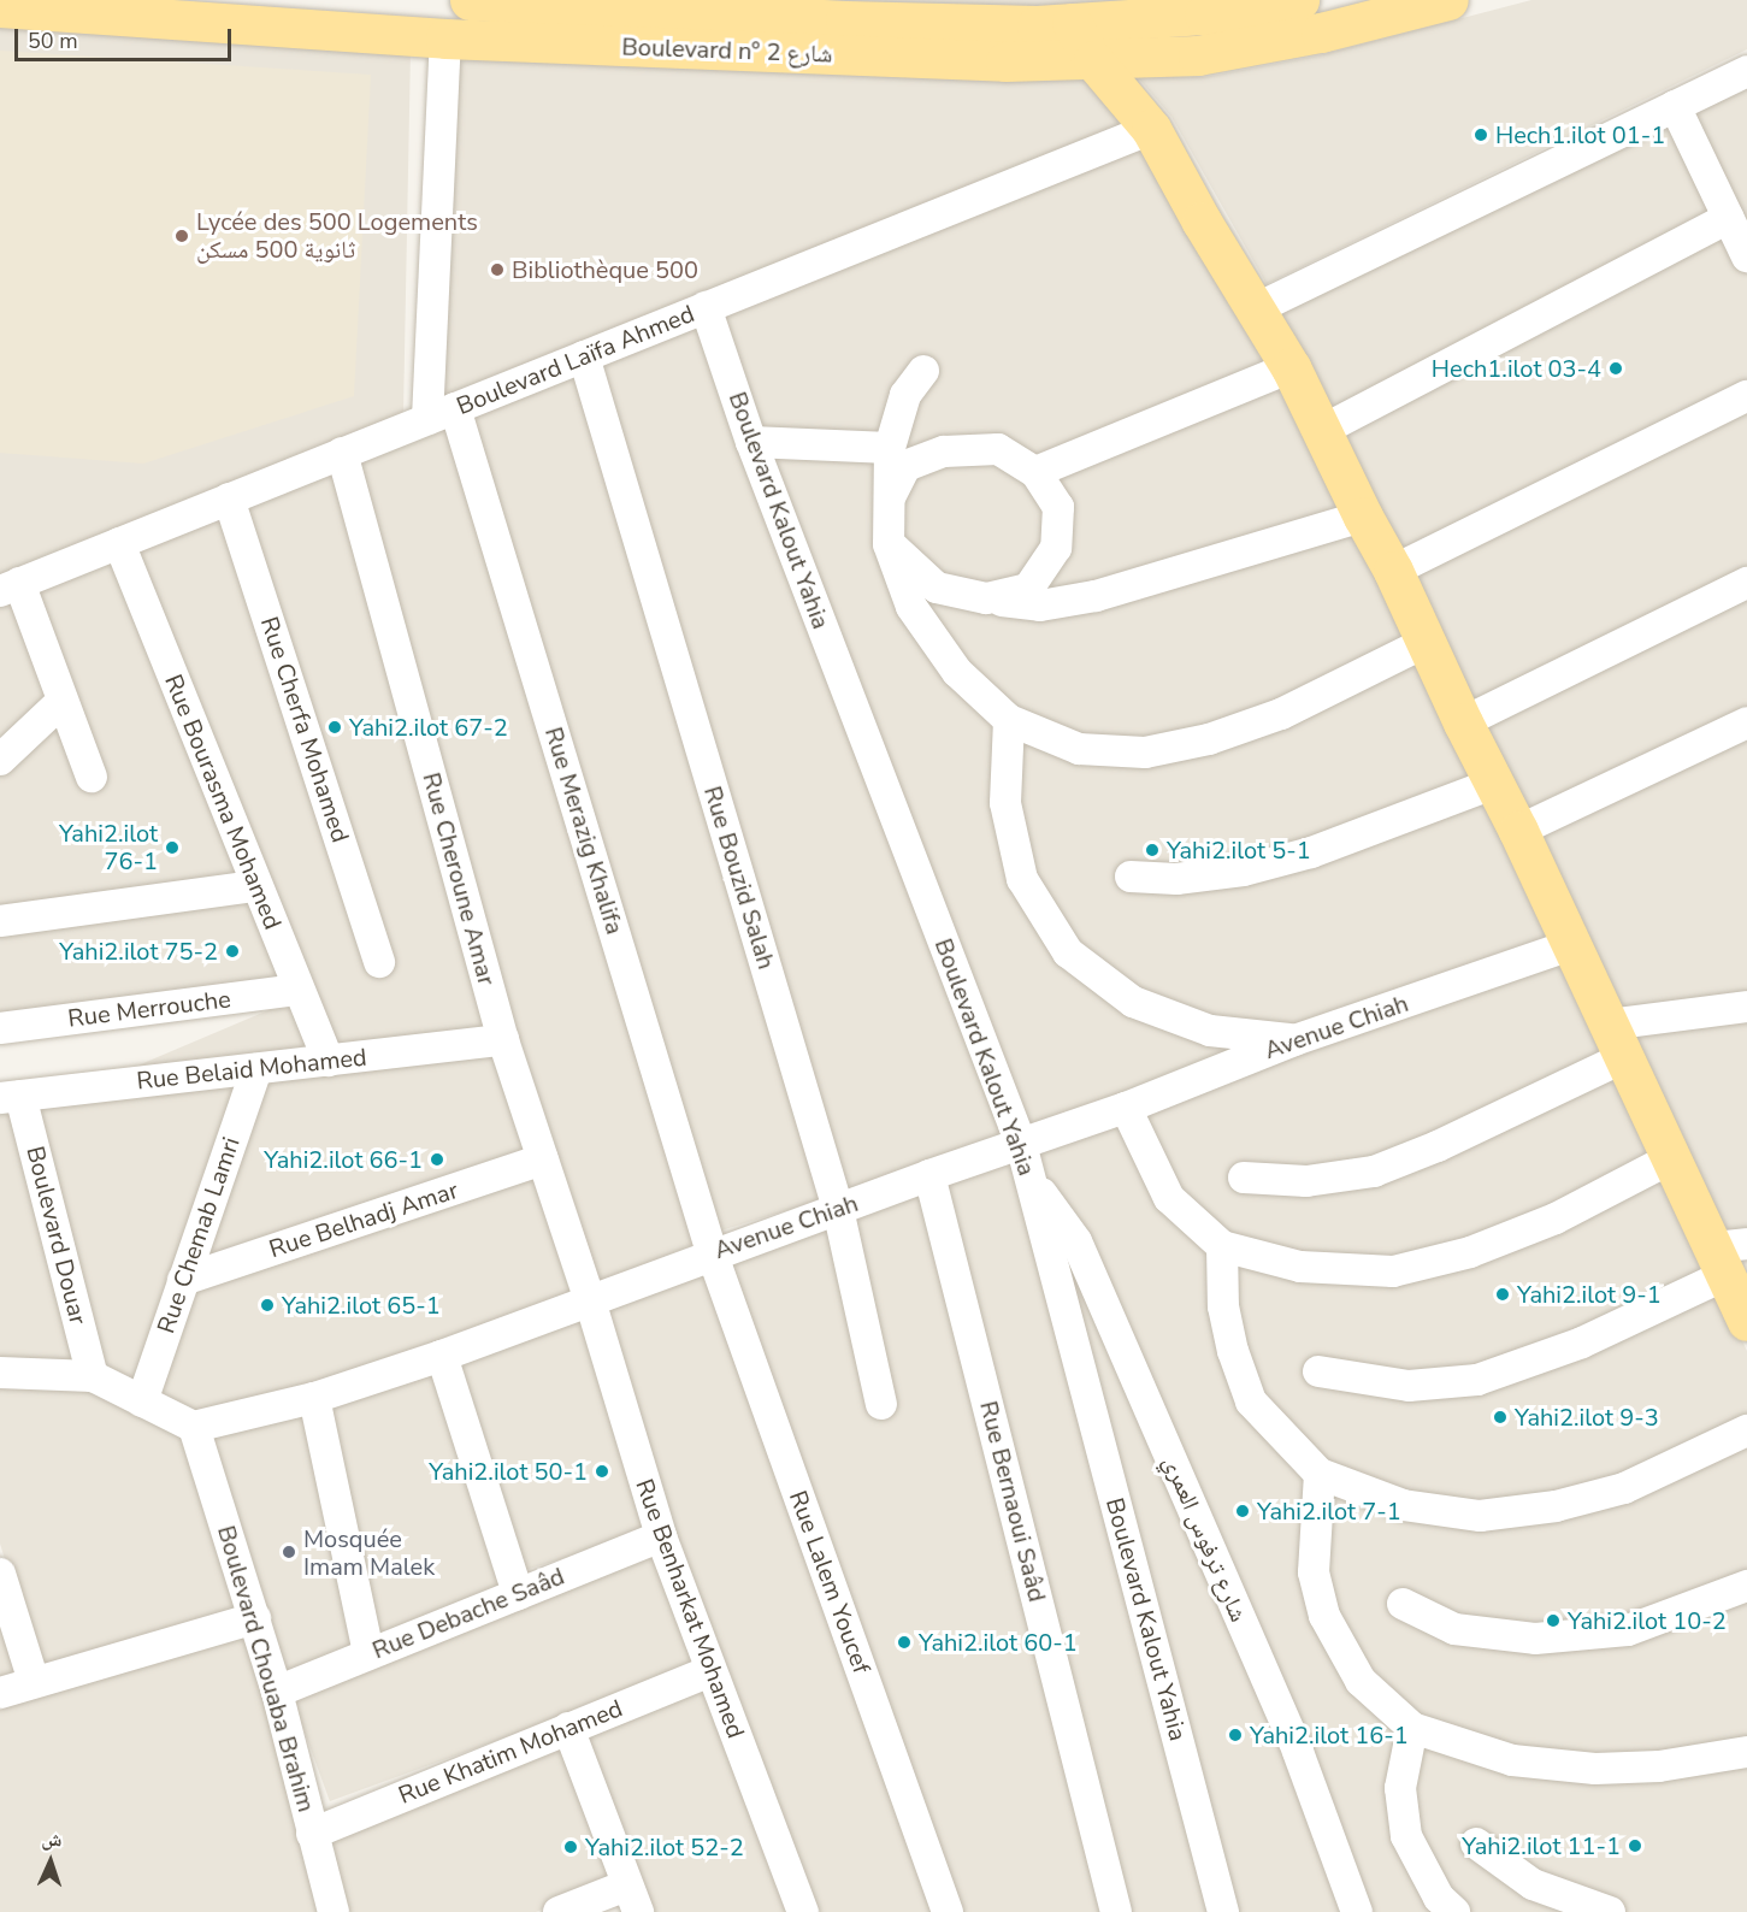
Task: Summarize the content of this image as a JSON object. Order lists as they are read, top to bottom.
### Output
{
  "streets": {
    "main road": ["Boulevard n° شارع 2"],
    "street": [
      "Boulevard Laïfa Ahmed",
      "Boulevard Kalout Yahia",
      "Rue Cherfa Mohamed",
      "Rue Bourasma Mohamed",
      "Rue Merazig Khalifa",
      "Rue Bouzid Salah",
      "Rue Cheroune Amar",
      "Rue Merrouche",
      "Avenue Chiah",
      "Rue Belaid Mohamed",
      "Rue Belhadj Amar",
      "Boulevard Douar",
      "Rue Chemab Lamri",
      "Rue Bernaoui Saâd",
      "شارع ترفوس العمري",
      "Rue Lalem Youcef",
      "Rue Benharkat Mohamed",
      "Rue Debache Saâd",
      "Boulevard Chouaba Brahim",
      "Rue Khatim Mohamed"
    ]
  },
  "crossings": [
    ["Boulevard n° شارع 2", "Rue Merazig Khalifa"],
    ["Boulevard Laïfa Ahmed", "Boulevard Kalout Yahia"],
    ["Boulevard Laïfa Ahmed", "Rue Cherfa Mohamed"],
    ["Boulevard Laïfa Ahmed", "Rue Bourasma Mohamed"],
    ["Boulevard Laïfa Ahmed", "Rue Merazig Khalifa"],
    ["Boulevard Laïfa Ahmed", "Rue Bouzid Salah"],
    ["Boulevard Laïfa Ahmed", "Rue Cheroune Amar"],
    ["Boulevard Kalout Yahia", "Avenue Chiah"],
    ["Boulevard Kalout Yahia", "شارع ترفوس العمري"],
    ["Rue Bourasma Mohamed", "Rue Merrouche"],
    ["Rue Bourasma Mohamed", "Rue Belaid Mohamed"],
    ["Rue Merazig Khalifa", "Avenue Chiah"],
    ["Rue Merazig Khalifa", "Rue Lalem Youcef"],
    ["Rue Bouzid Salah", "Avenue Chiah"],
    ["Rue Cheroune Amar", "Avenue Chiah"],
    ["Rue Cheroune Amar", "Rue Belaid Mohamed"],
    ["Rue Cheroune Amar", "Rue Belhadj Amar"],
    ["Rue Cheroune Amar", "Rue Benharkat Mohamed"],
    ["Avenue Chiah", "Rue Bernaoui Saâd"],
    ["Avenue Chiah", "Rue Lalem Youcef"],
    ["Avenue Chiah", "Rue Benharkat Mohamed"],
    ["Avenue Chiah", "Boulevard Chouaba Brahim"],
    ["Rue Belaid Mohamed", "Boulevard Douar"],
    ["Rue Belaid Mohamed", "Rue Chemab Lamri"],
    ["Rue Belhadj Amar", "Rue Chemab Lamri"],
    ["Rue Benharkat Mohamed", "Rue Debache Saâd"],
    ["Rue Benharkat Mohamed", "Rue Khatim Mohamed"],
    ["Rue Debache Saâd", "Boulevard Chouaba Brahim"],
    ["Boulevard Chouaba Brahim", "Rue Khatim Mohamed"]
  ],
  "places": [
    "Hech1.ilot 01-1",
    "Lycée des 500 Logements ثانوية 500 مسكن",
    "Bibliothèque 500",
    "Hech1.ilot 03-4",
    "Yahi2.ilot 67-2",
    "Yahi2.ilot 76-1",
    "Yahi2.ilot 5-1",
    "Yahi2.ilot 75-2",
    "Yahi2.ilot 66-1",
    "Yahi2.ilot 9-1",
    "Yahi2.ilot 65-1",
    "Yahi2.ilot 9-3",
    "Yahi2.ilot 50-1",
    "Yahi2.ilot 7-1",
    "Mosquée Imam Malek",
    "Yahi2.ilot 10-2",
    "Yahi2.ilot 60-1",
    "Yahi2.ilot 16-1",
    "Yahi2.ilot 11-1",
    "Yahi2.ilot 52-2"
  ],
  "scale_bar": "50 m",
  "north": "top"
}
